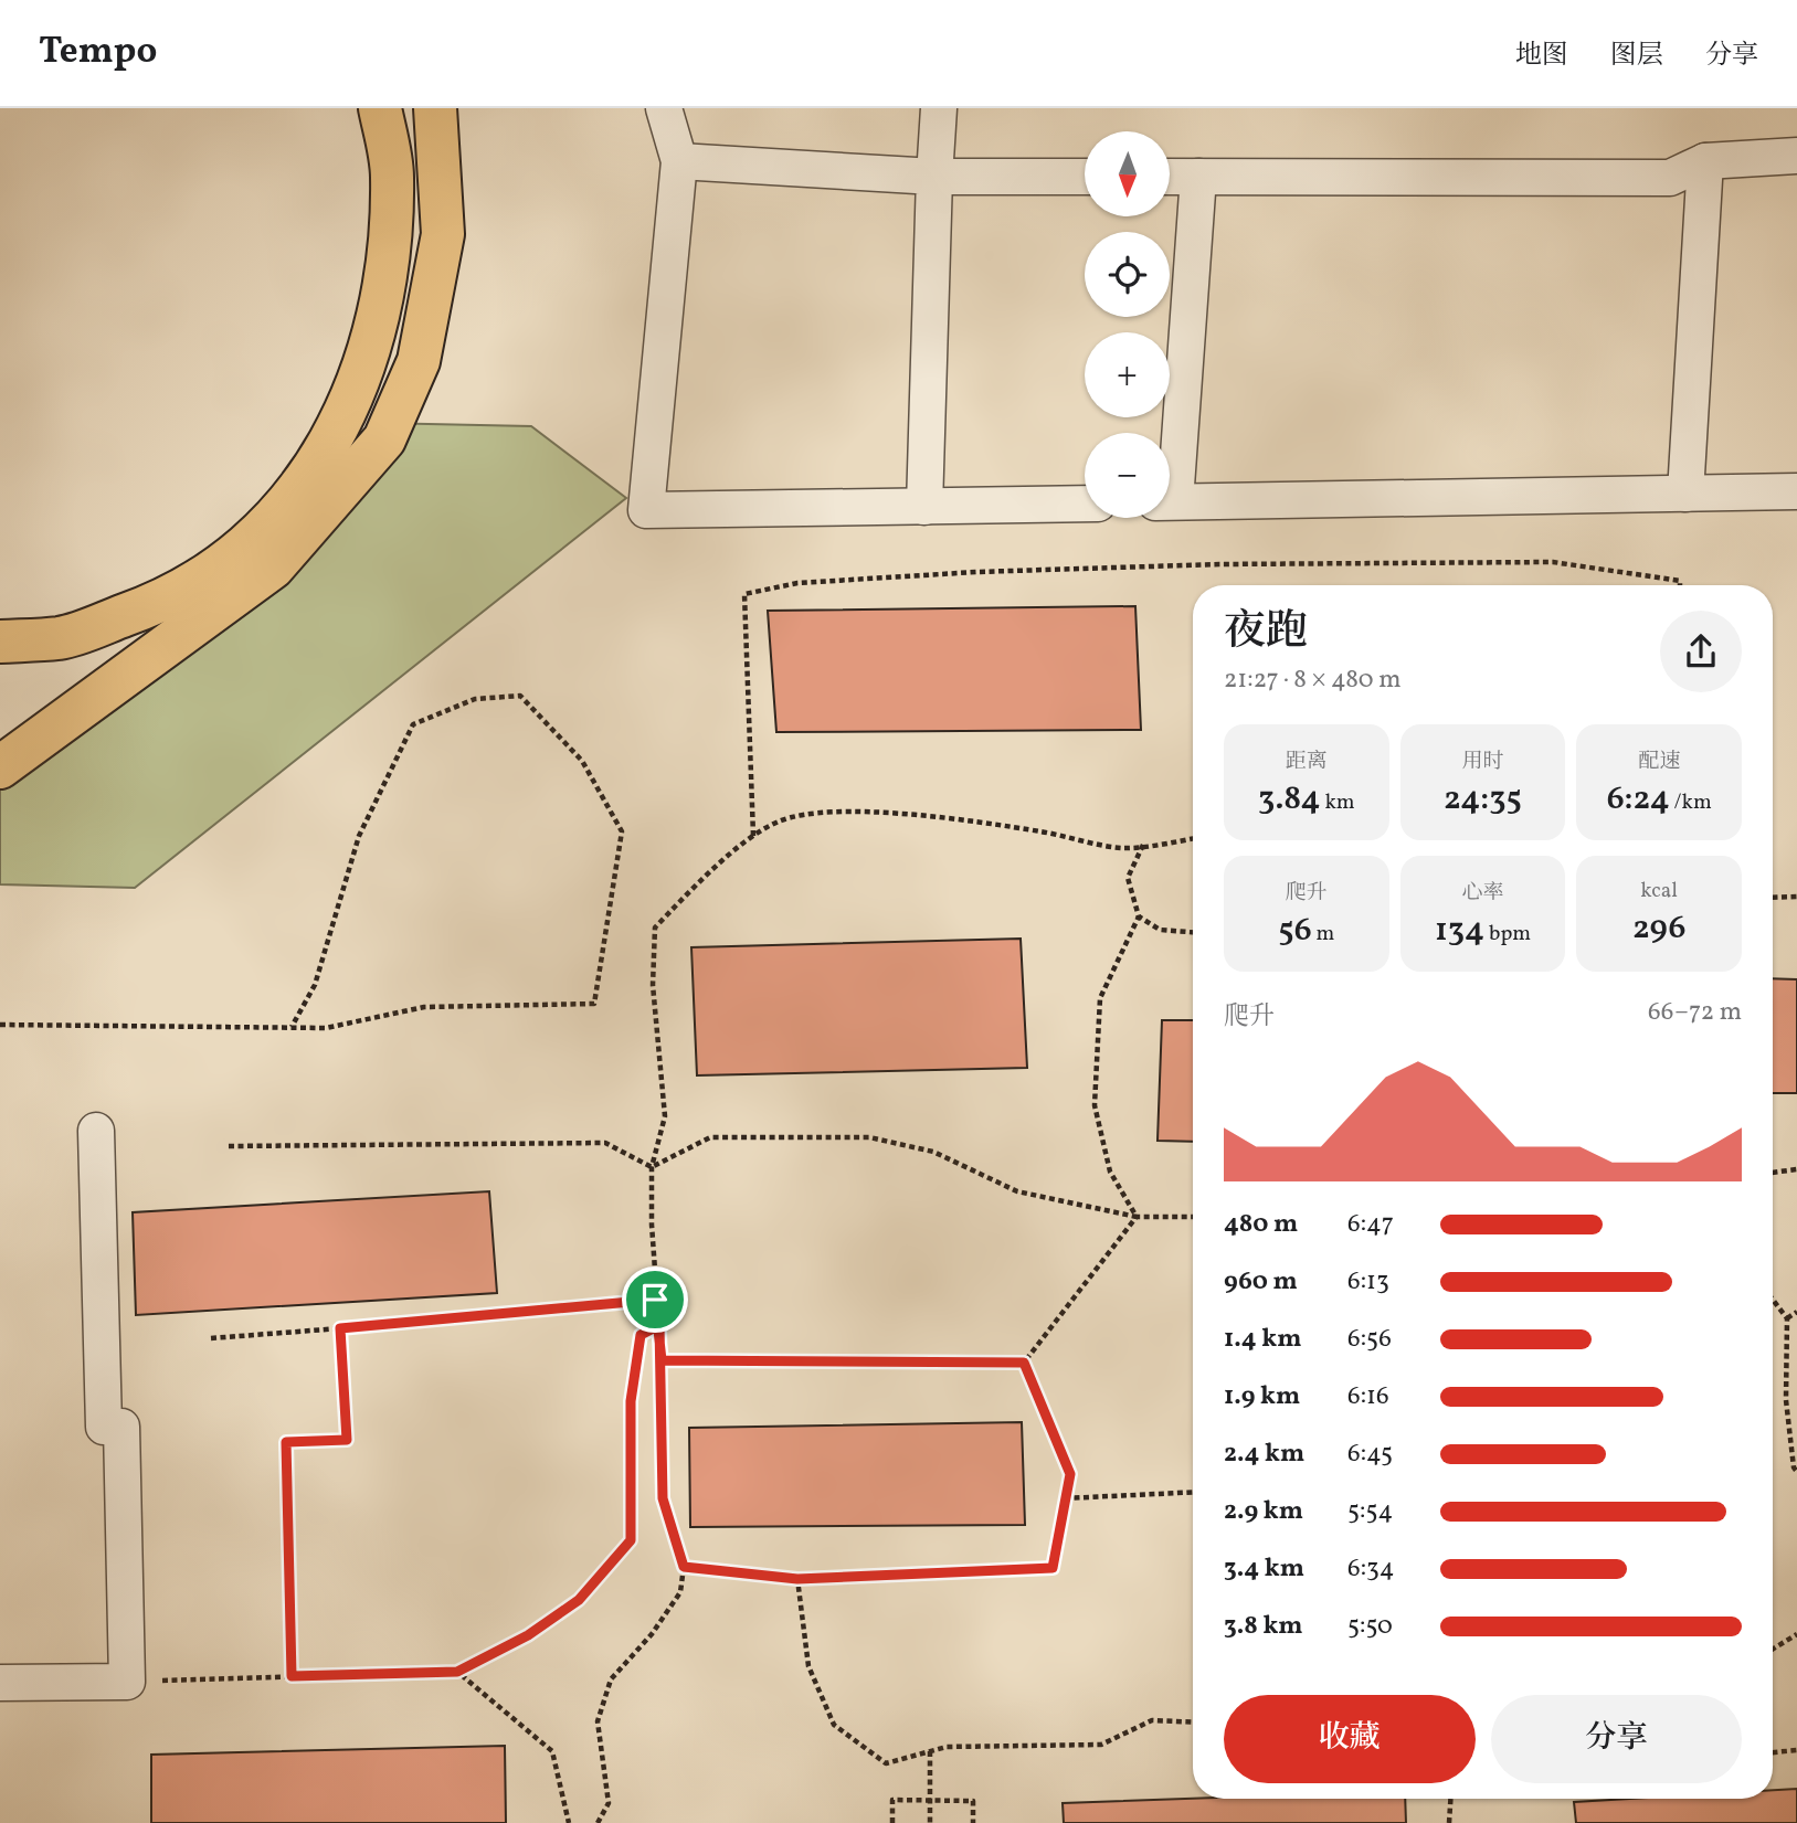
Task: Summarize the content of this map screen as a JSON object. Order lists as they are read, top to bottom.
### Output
{
  "north": "bottom",
  "page": {
    "header": "Tempo",
    "nav": ["地图", "图层", "分享"],
    "map_buttons": ["+", "−"],
    "heading": ["夜跑", "21:27 · 8 × 480 m"],
    "stats": [
      ["距离", "3.84 km"],
      ["用时", "24:35"],
      ["配速", "6:24 /km"],
      ["爬升", "56 m"],
      ["心率", "134 bpm"],
      ["kcal", "296"]
    ],
    "chart": ["爬升", "66–72 m"],
    "list": [
      {
        "name": "480 m",
        "note": "6:47"
      },
      {
        "name": "960 m",
        "note": "6:13"
      },
      {
        "name": "1.4 km",
        "note": "6:56"
      },
      {
        "name": "1.9 km",
        "note": "6:16"
      },
      {
        "name": "2.4 km",
        "note": "6:45"
      },
      {
        "name": "2.9 km",
        "note": "5:54"
      },
      {
        "name": "3.4 km",
        "note": "6:34"
      },
      {
        "name": "3.8 km",
        "note": "5:50"
      }
    ],
    "buttons": ["收藏", "分享"]
  }
}
